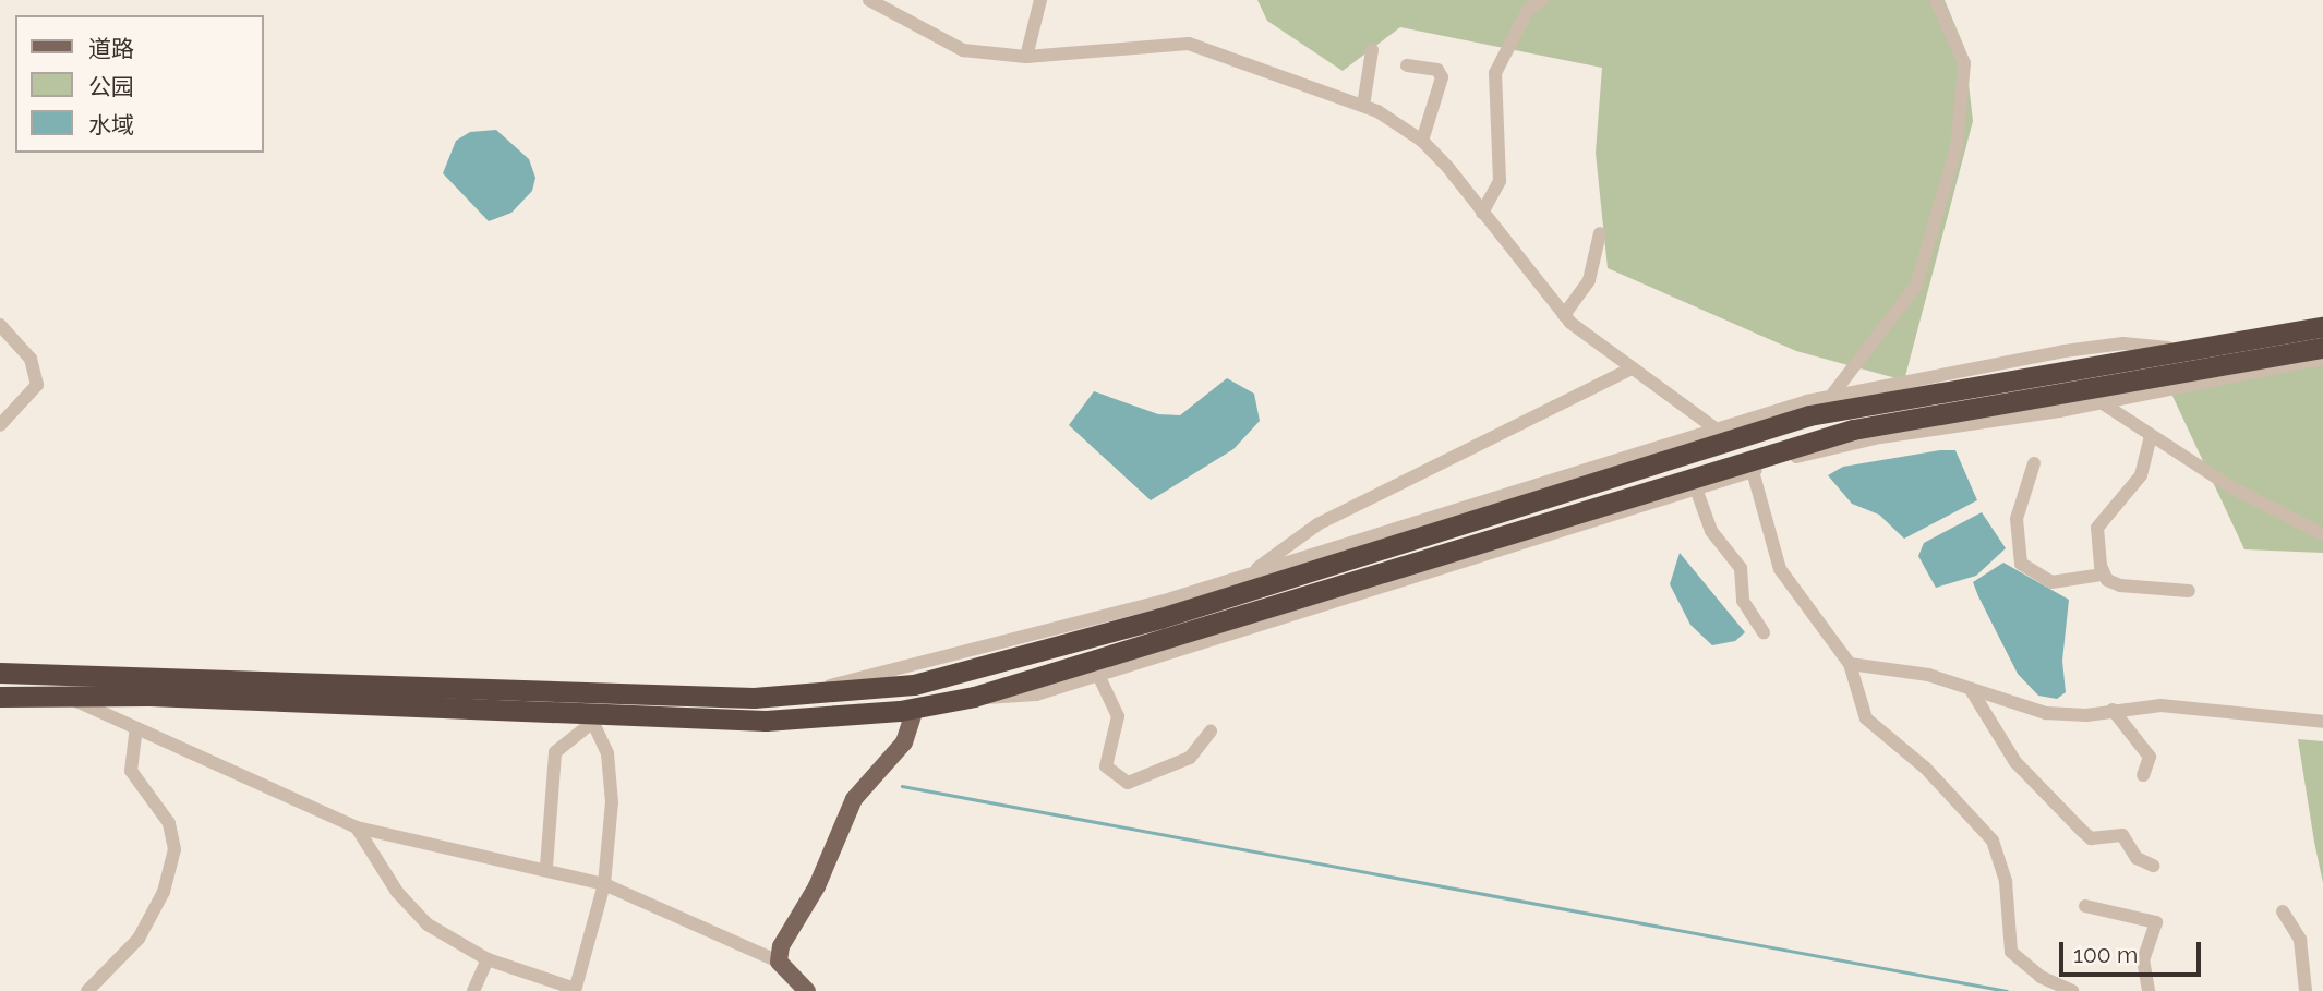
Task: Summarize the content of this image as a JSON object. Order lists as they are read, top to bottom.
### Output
{
  "legend": ["道路", "公园", "水域"],
  "scale_bar": "100 m"
}
